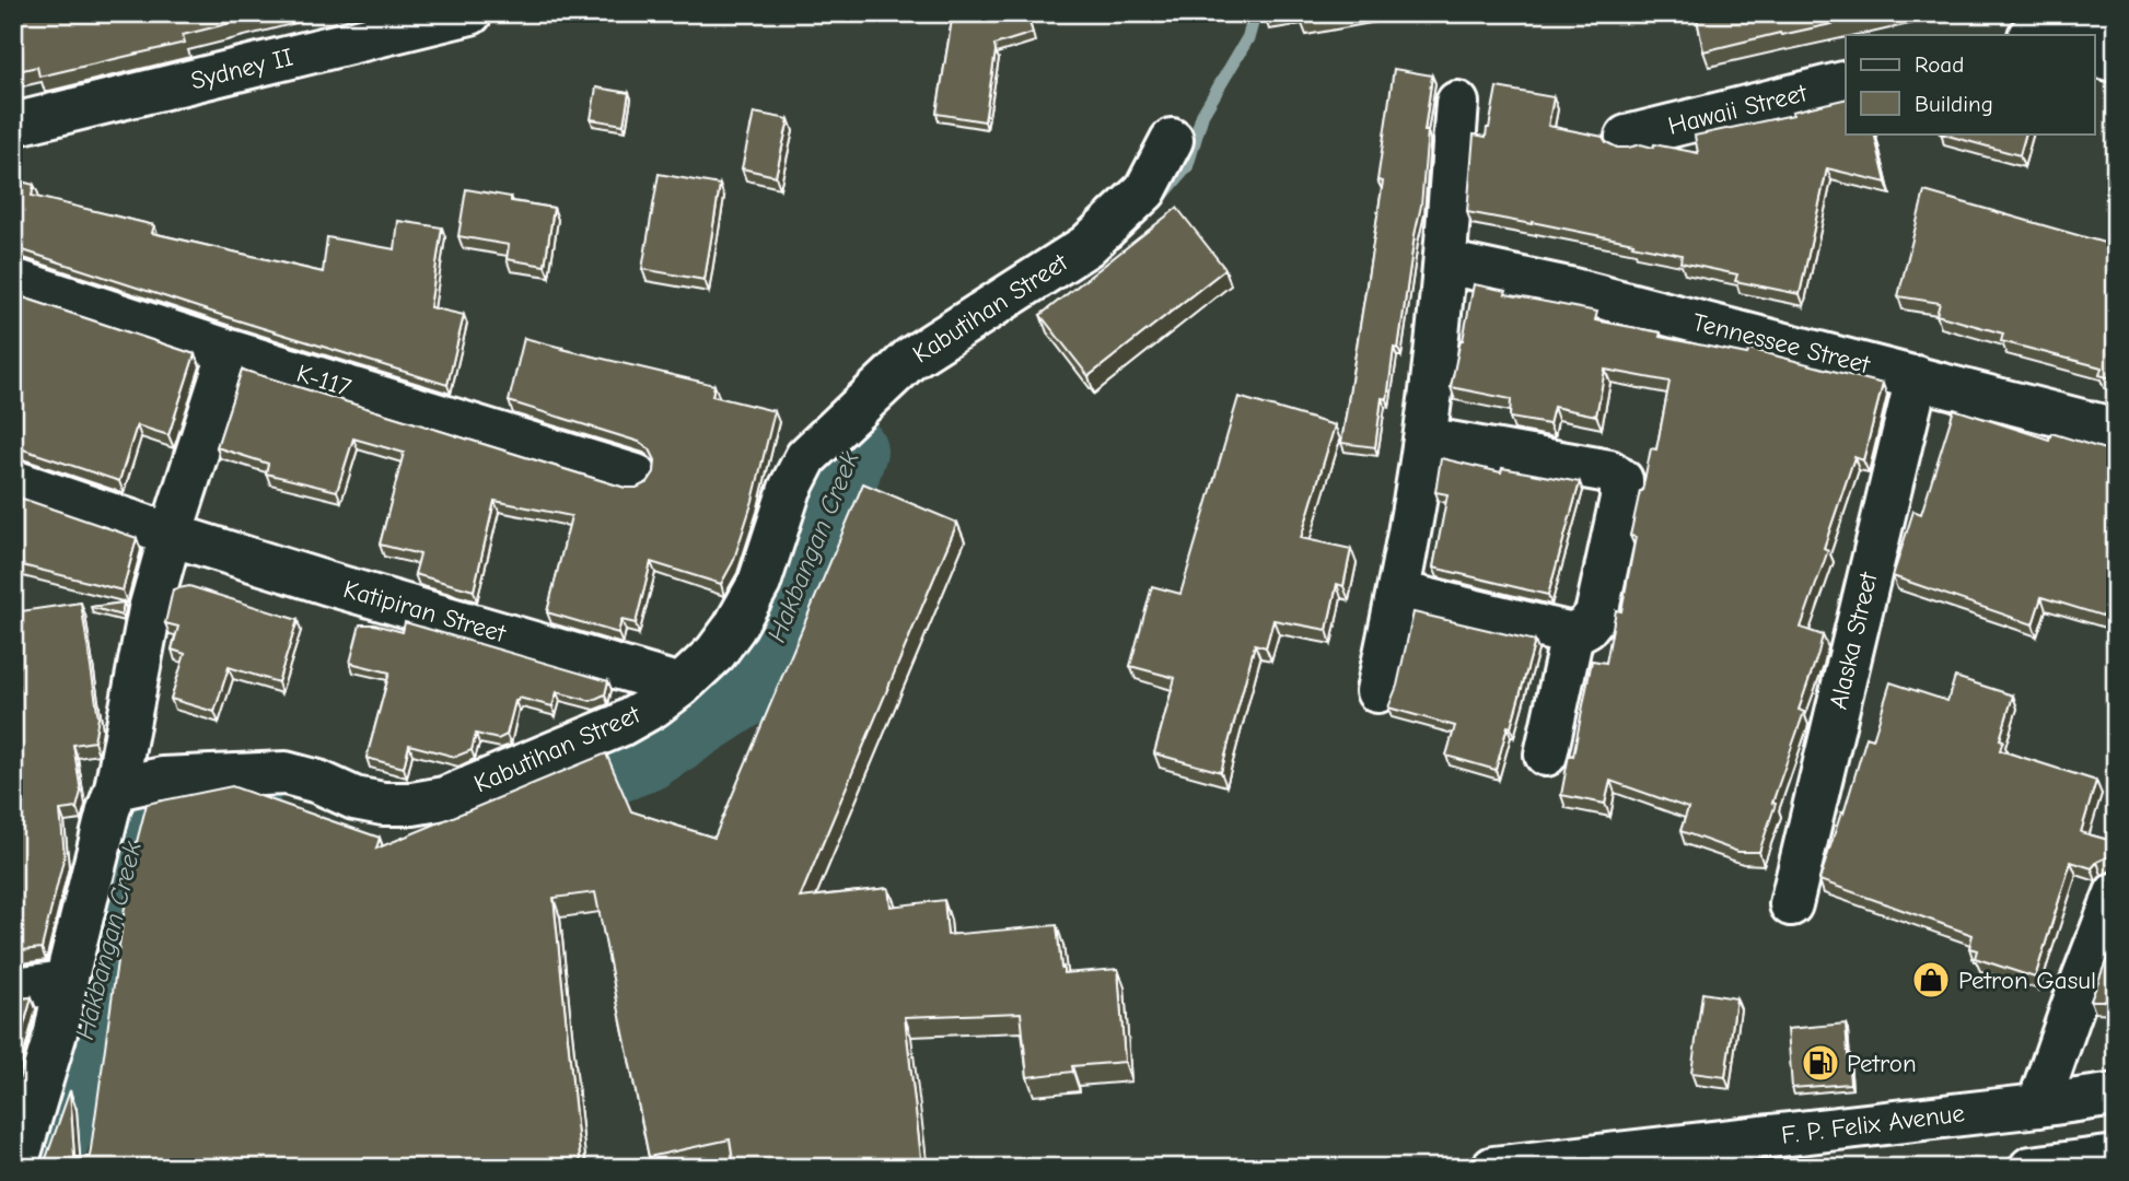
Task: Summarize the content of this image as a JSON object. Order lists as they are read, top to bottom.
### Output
{
  "streets": {
    "street": [
      "Sydney II",
      "Hawaii Street",
      "Kabutihan Street",
      "Tennessee Street",
      "K-117",
      "Katipiran Street",
      "Alaska Street",
      "F. P. Felix Avenue"
    ]
  },
  "crossings": [
    ["Kabutihan Street", "Katipiran Street"],
    ["Tennessee Street", "Alaska Street"]
  ],
  "water": ["Hakbangan Creek"],
  "places": {
    "shop": ["Petron Gasul"],
    "fuel station": ["Petron"]
  },
  "legend": ["Road", "Building"]
}
